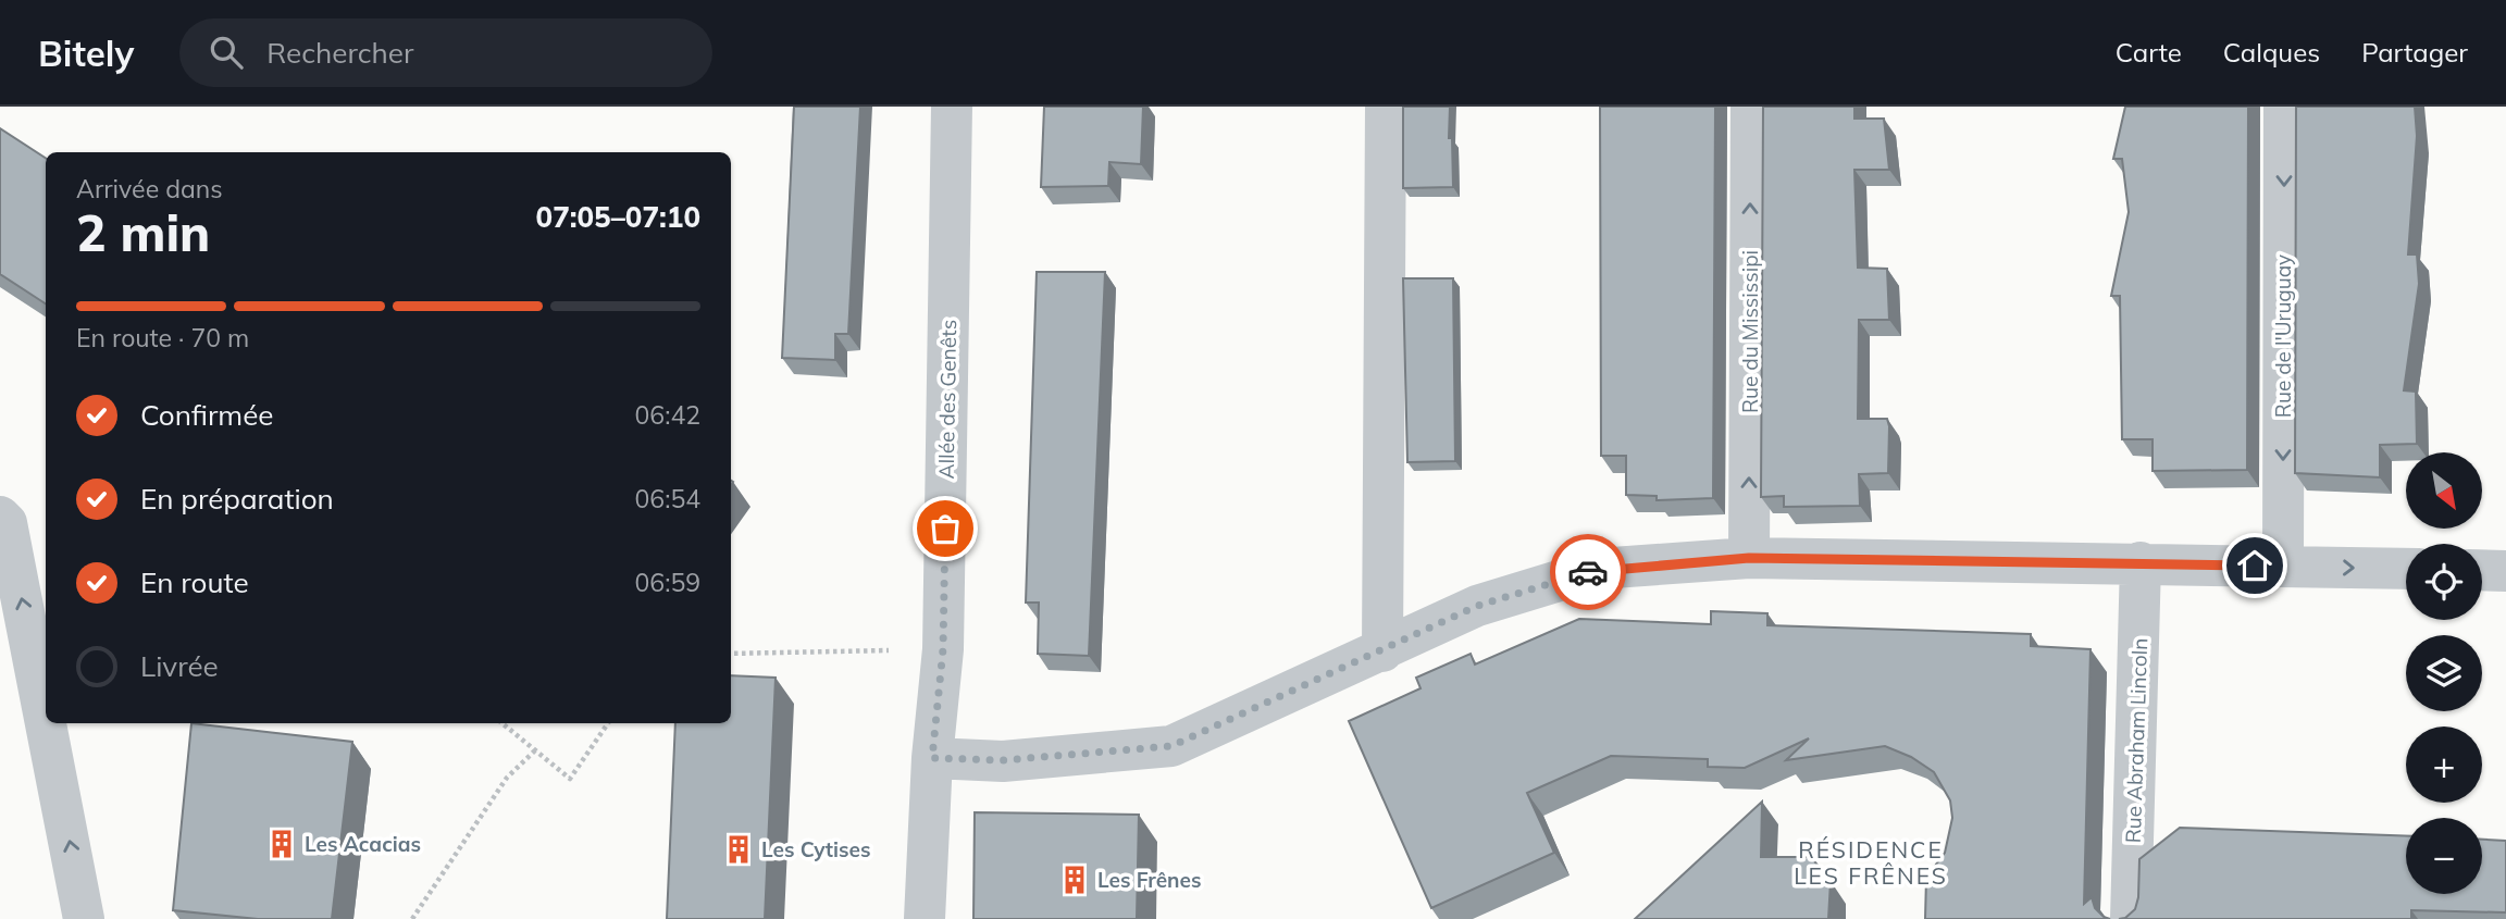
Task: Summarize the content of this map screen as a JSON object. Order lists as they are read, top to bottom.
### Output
{
  "streets": {
    "street": [
      "Rue du Mississipi",
      "Rue de l'Uruguay",
      "Allée des Genêts",
      "Rue Abraham Lincoln"
    ]
  },
  "one_way": ["Rue de l'Uruguay"],
  "districts": ["RÉSIDENCE LES FRÊNES"],
  "places": {
    "building": ["Les Acacias", "Les Cytises", "Les Frênes"]
  },
  "north": "bottom right",
  "page": {
    "header": "Bitely",
    "search": "Rechercher",
    "nav": ["Carte", "Calques", "Partager"],
    "heading": ["2 min", "Arrivée dans", "07:05–07:10"],
    "bar": "En route · 70 m",
    "list": [
      ["Confirmée", "06:42"],
      ["En préparation", "06:54"],
      ["En route", "06:59"],
      "Livrée"
    ],
    "map_buttons": ["+", "−"]
  }
}
